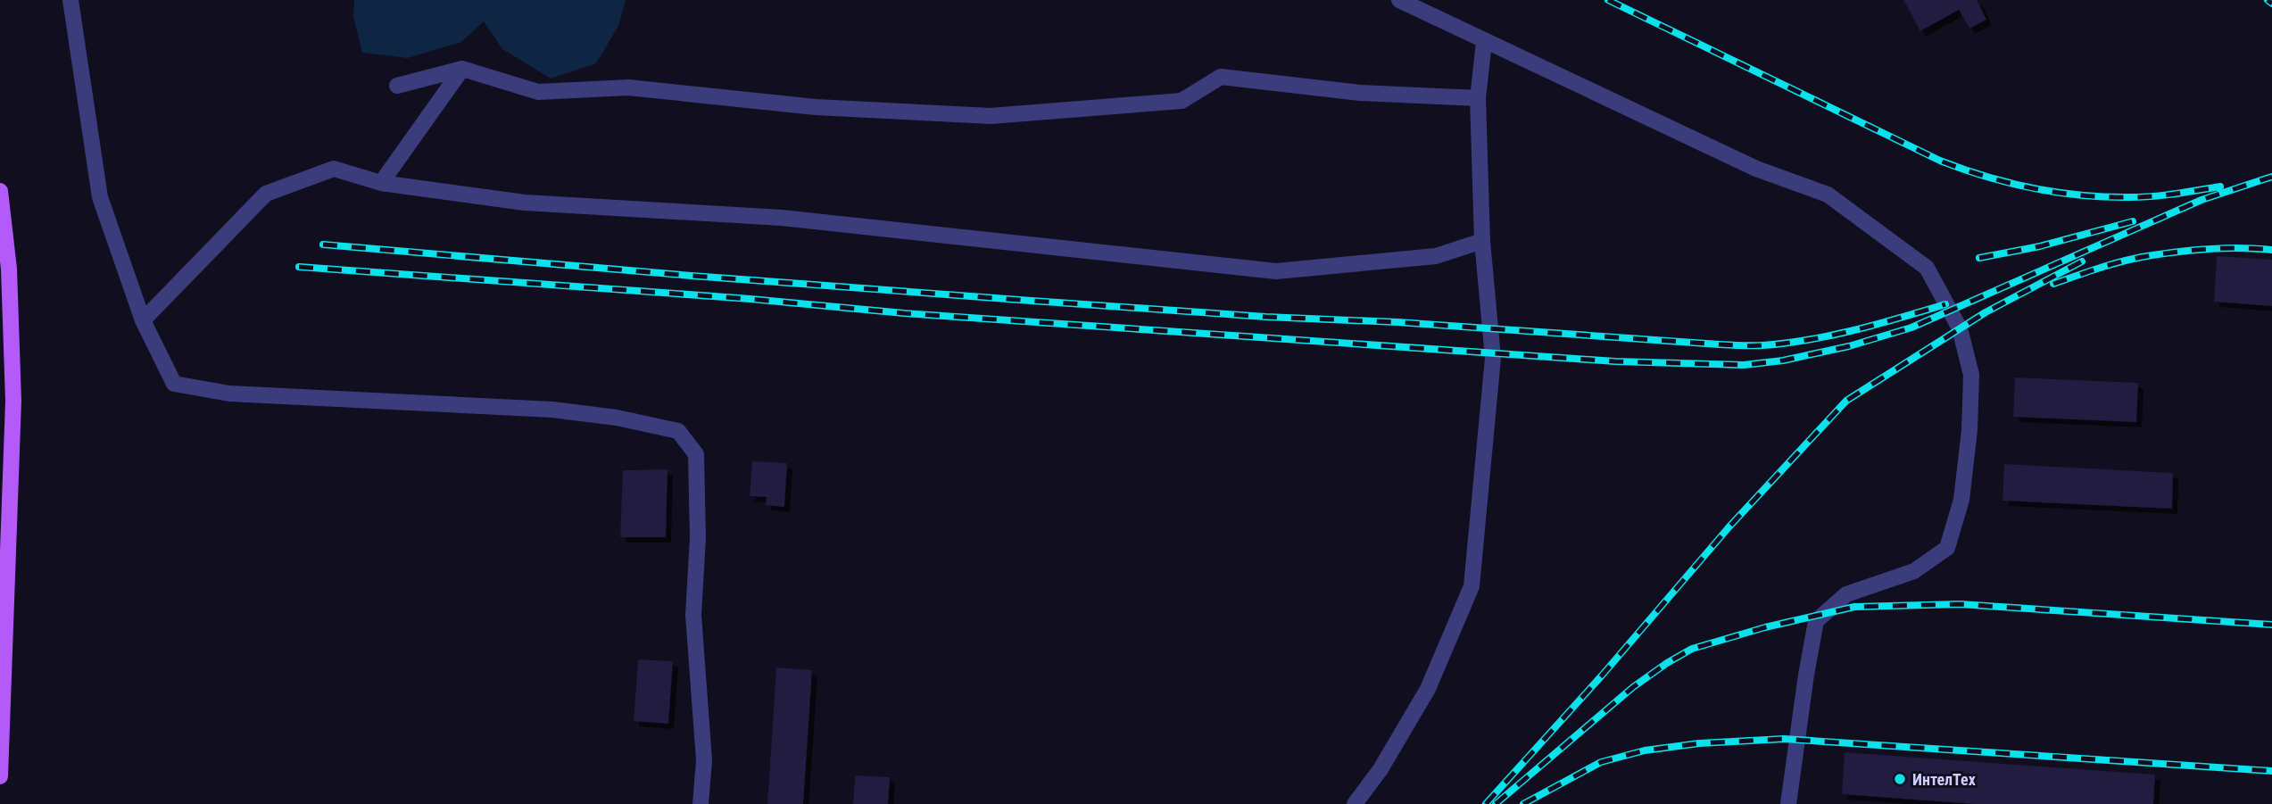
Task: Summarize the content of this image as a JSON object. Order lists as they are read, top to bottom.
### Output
{
  "places": ["ИнтелТех"]
}
